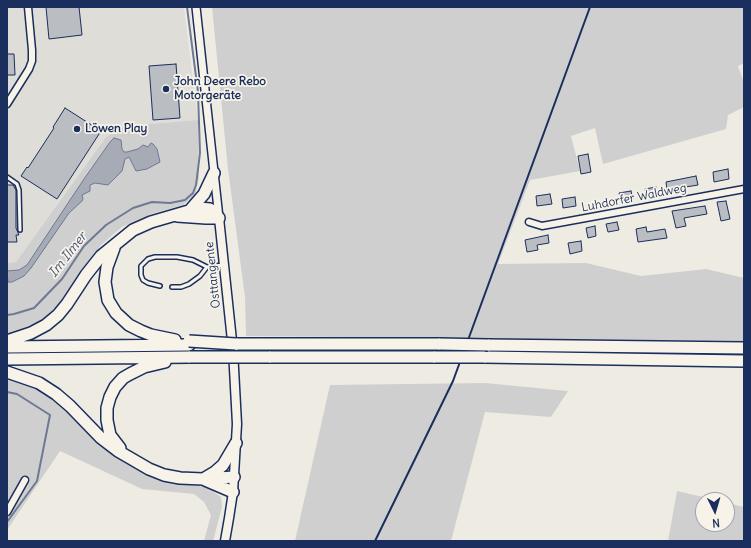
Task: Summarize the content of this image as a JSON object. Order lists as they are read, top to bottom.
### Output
{
  "streets": {
    "main road": ["Osttangente"],
    "street": ["Luhdorfer Waldweg"]
  },
  "water": ["Im Ilmer"],
  "places": ["John Deere Rebo Motorgeräte", "Löwen Play"],
  "north": "bottom"
}
